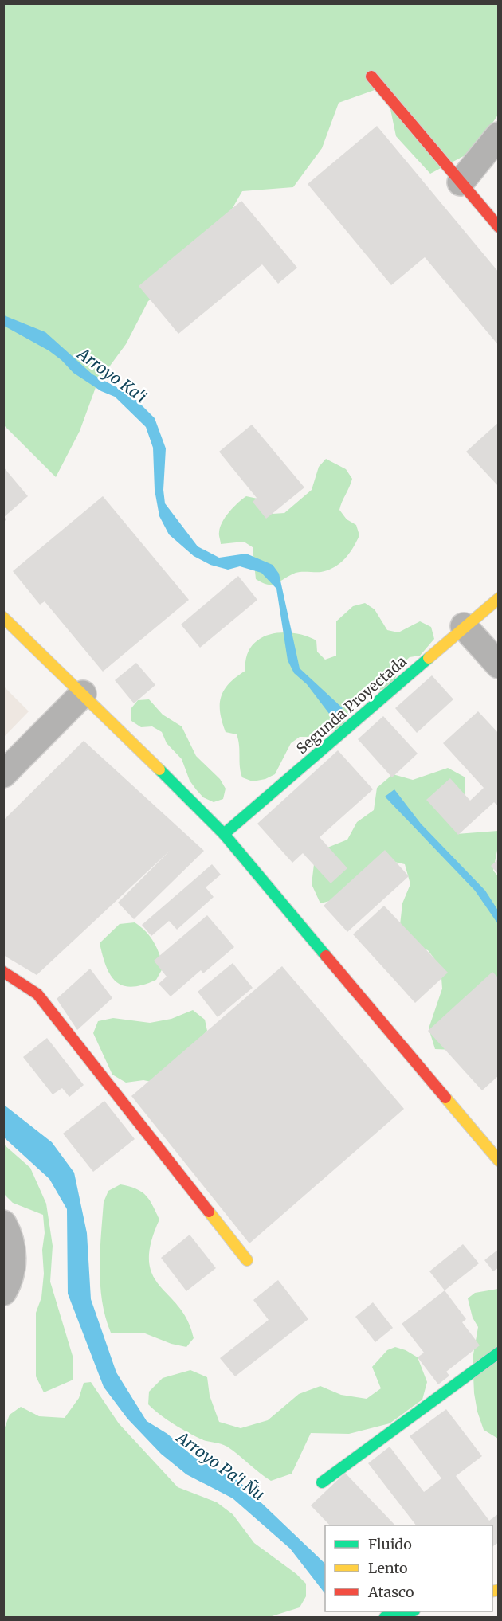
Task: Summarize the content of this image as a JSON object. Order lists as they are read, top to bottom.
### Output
{
  "streets": {
    "main road": ["Segunda Proyectada"]
  },
  "water": ["Arroyo Ka'i", "Arroyo Pa'i Ñu"],
  "legend": ["Fluido", "Lento", "Atasco"]
}
